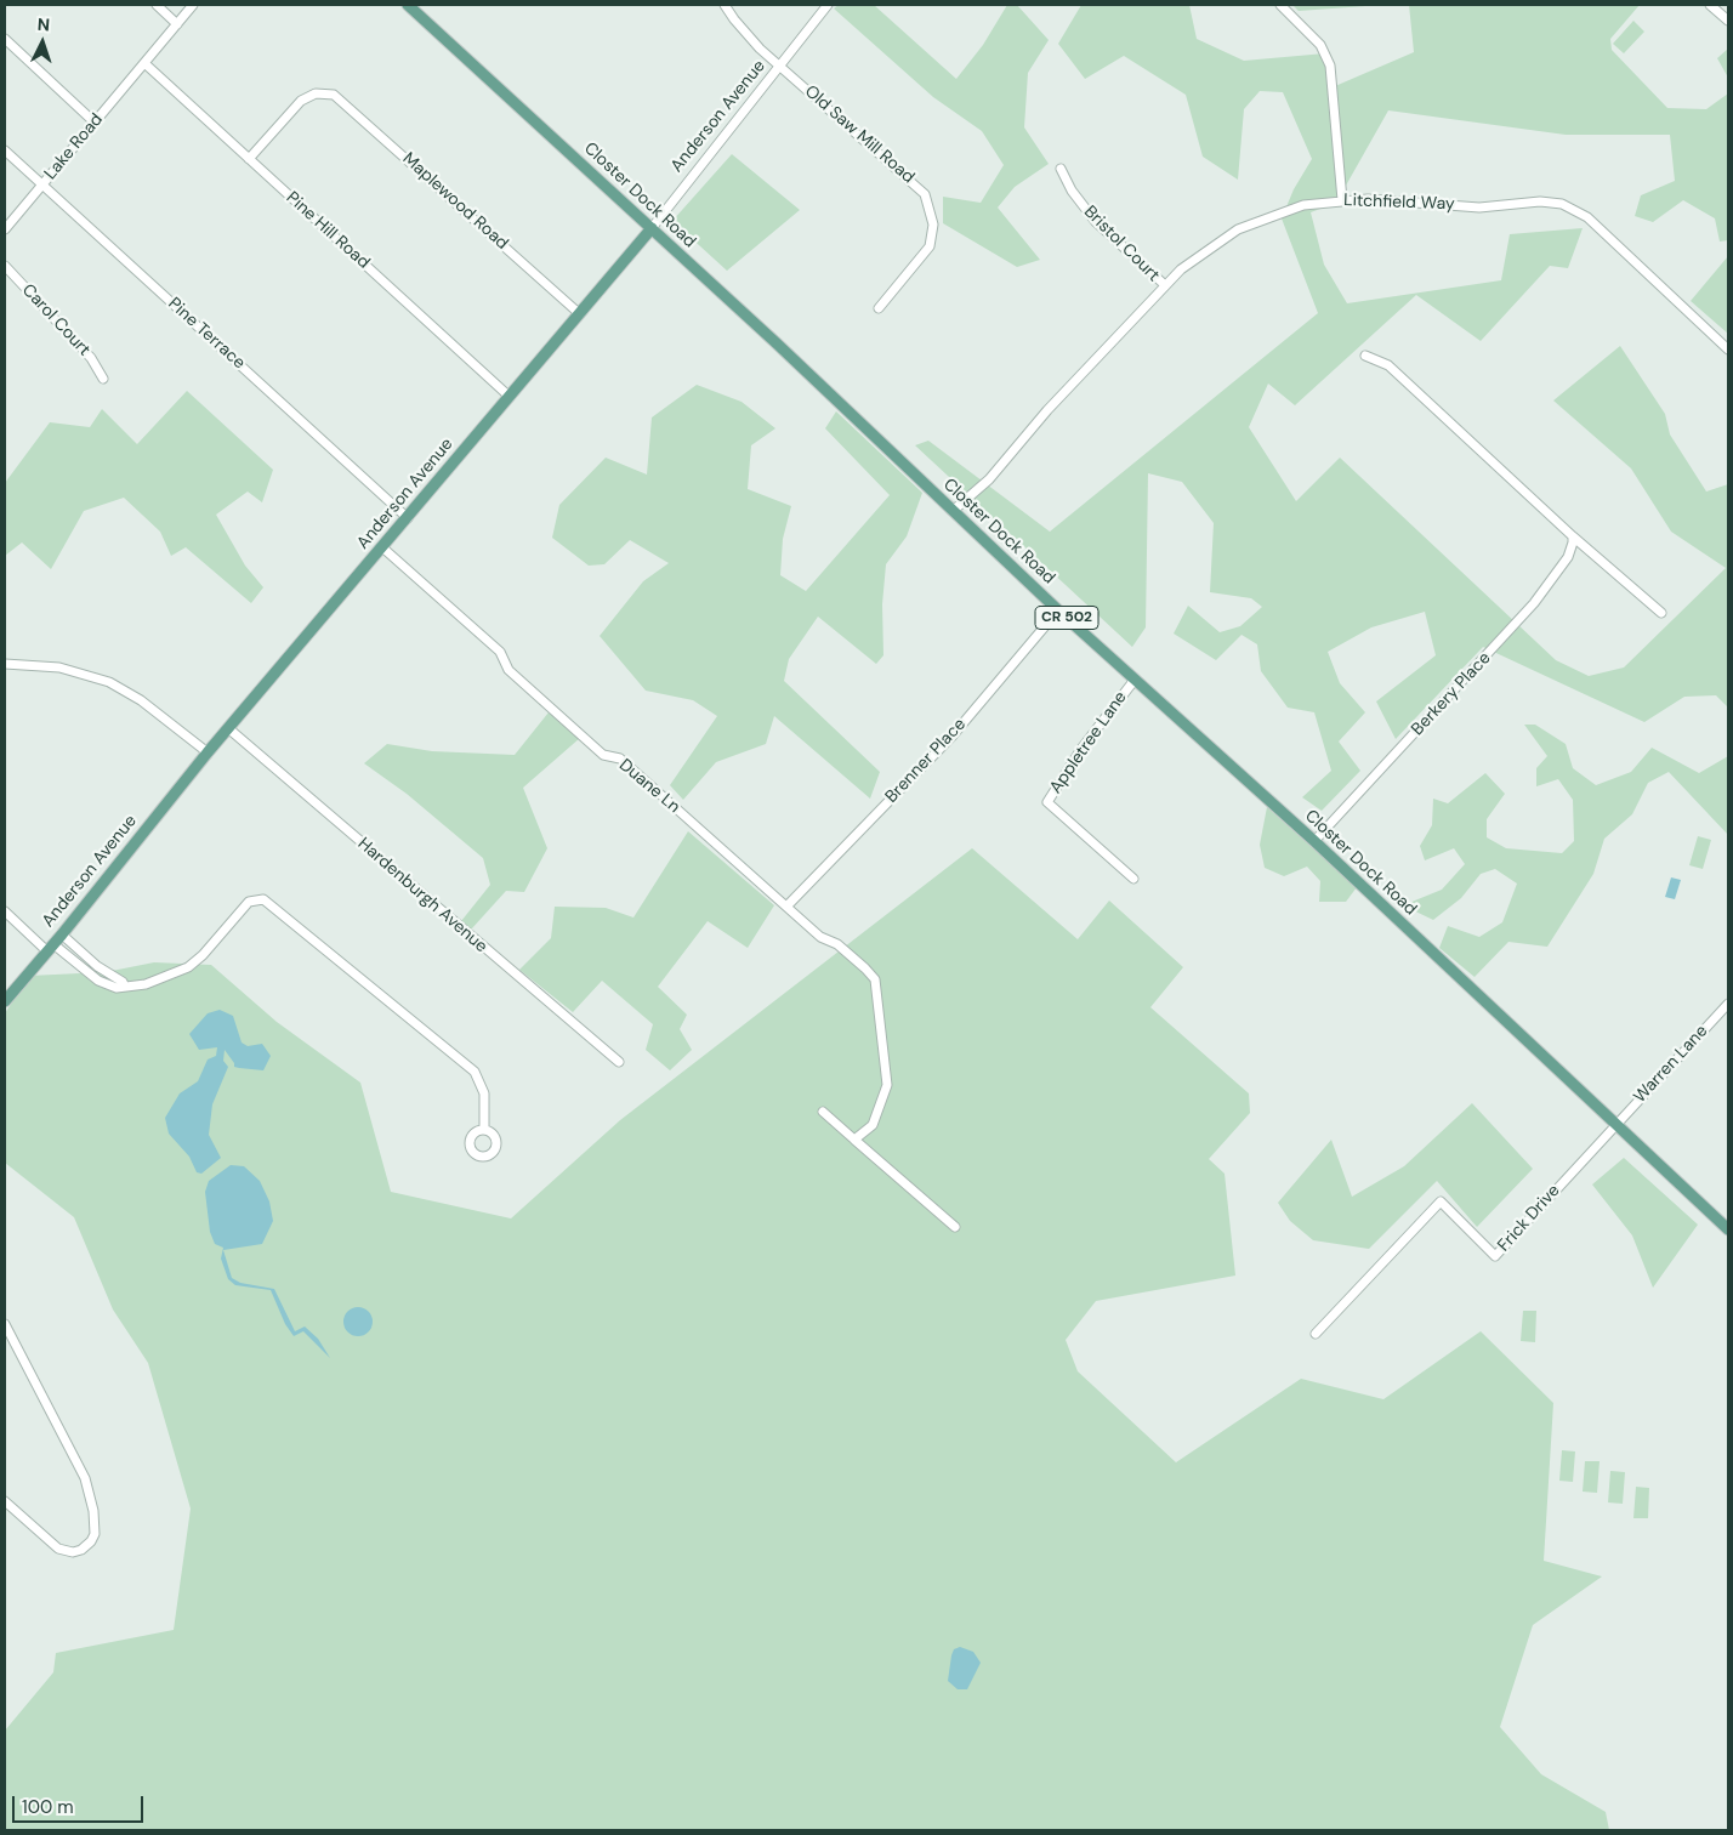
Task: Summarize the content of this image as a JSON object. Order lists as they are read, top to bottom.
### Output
{
  "streets": {
    "main road": ["Anderson Avenue", "Closter Dock Road", "CR 502"],
    "street": [
      "Old Saw Mill Road",
      "Lake Road",
      "Maplewood Road",
      "Litchfield Way",
      "Pine Hill Road",
      "Bristol Court",
      "Carol Court",
      "Pine Terrace",
      "Berkery Place",
      "Appletree Lane",
      "Brenner Place",
      "Duane Ln",
      "Hardenburgh Avenue",
      "Warren Lane",
      "Frick Drive"
    ]
  },
  "crossings": [
    ["Anderson Avenue", "Old Saw Mill Road"],
    ["Anderson Avenue", "Closter Dock Road"],
    ["Anderson Avenue", "Maplewood Road"],
    ["Anderson Avenue", "Pine Hill Road"],
    ["Anderson Avenue", "Pine Terrace"],
    ["Anderson Avenue", "Duane Ln"],
    ["Anderson Avenue", "Hardenburgh Avenue"],
    ["Lake Road", "Pine Hill Road"],
    ["Lake Road", "Pine Terrace"],
    ["Closter Dock Road", "Litchfield Way"],
    ["Closter Dock Road", "Berkery Place"],
    ["Closter Dock Road", "Appletree Lane"],
    ["Closter Dock Road", "Brenner Place"],
    ["Closter Dock Road", "Warren Lane"],
    ["Closter Dock Road", "Frick Drive"],
    ["Maplewood Road", "Pine Hill Road"],
    ["Litchfield Way", "Bristol Court"],
    ["Brenner Place", "Duane Ln"],
    ["Warren Lane", "Frick Drive"]
  ],
  "scale_bar": "100 m",
  "north": "top"
}
